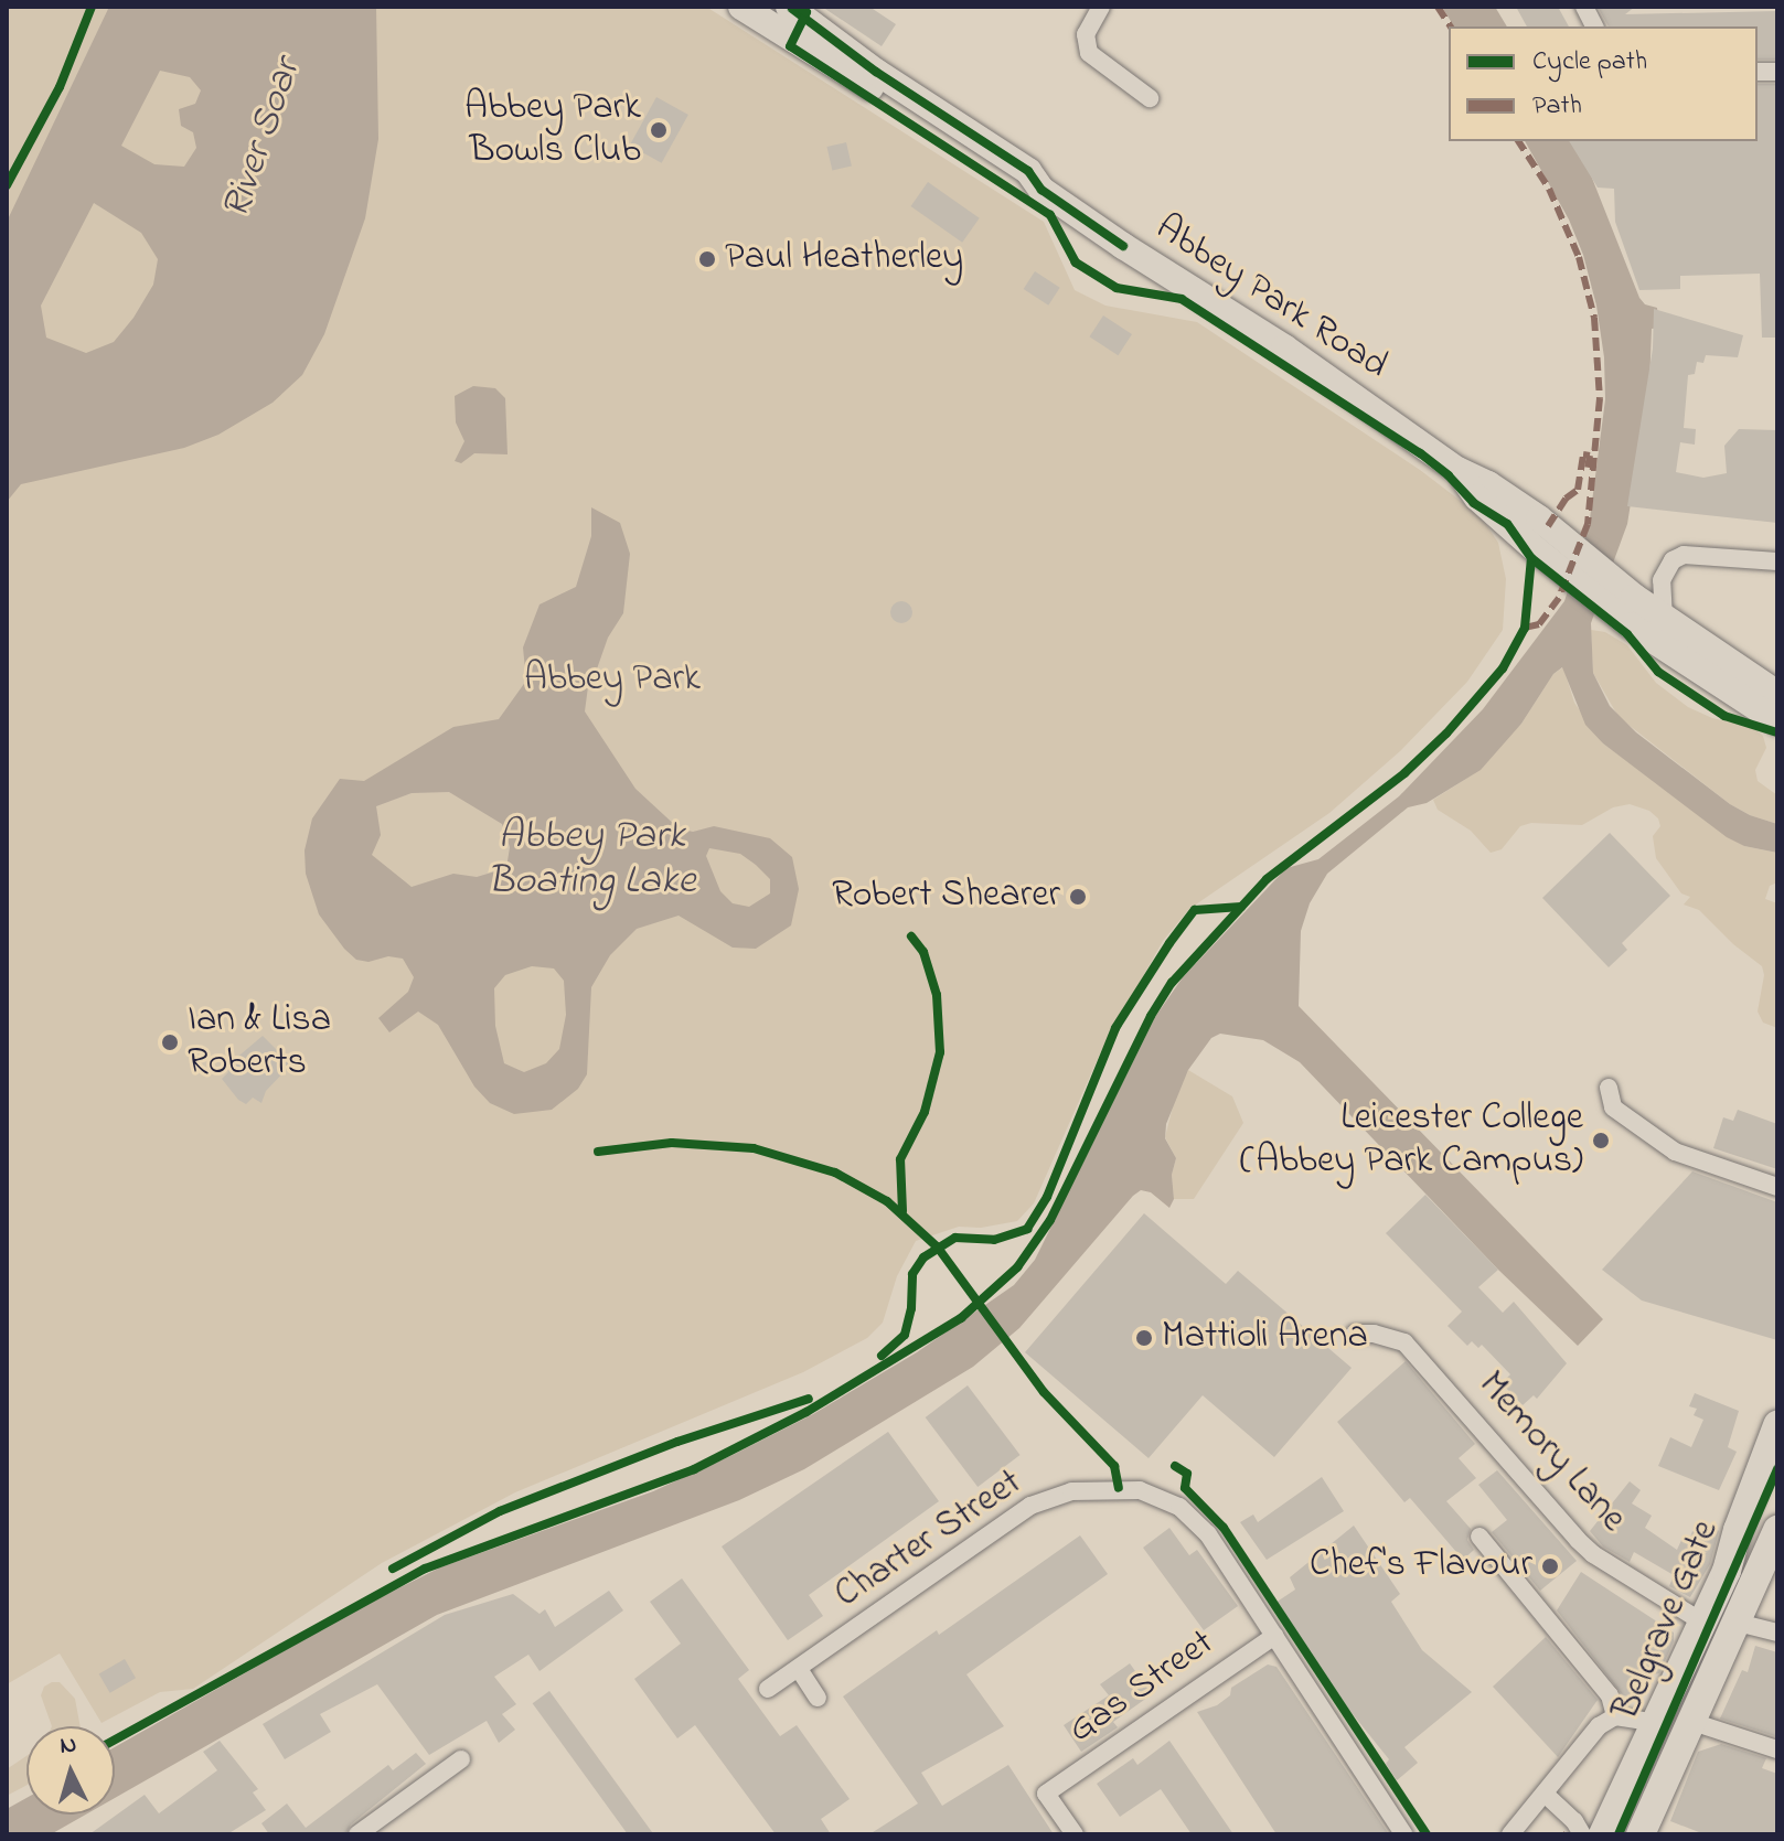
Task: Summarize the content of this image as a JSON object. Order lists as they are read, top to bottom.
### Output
{
  "streets": {
    "main road": ["Abbey Park Road", "Belgrave Gate"],
    "street": ["Memory Lane", "Charter Street", "Gas Street"]
  },
  "crossings": [
    ["Memory Lane", "Belgrave Gate"],
    ["Charter Street", "Gas Street"]
  ],
  "water": ["River Soar", "Abbey Park Boating Lake"],
  "parks": ["Abbey Park"],
  "places": [
    "Abbey Park Bowls Club",
    "Paul Heatherley",
    "Robert Shearer",
    "Ian & Lisa Roberts",
    "Leicester College (Abbey Park Campus)",
    "Mattioli Arena",
    "Chef's Flavour"
  ],
  "legend": ["Cycle path", "Path"],
  "north": "top"
}
